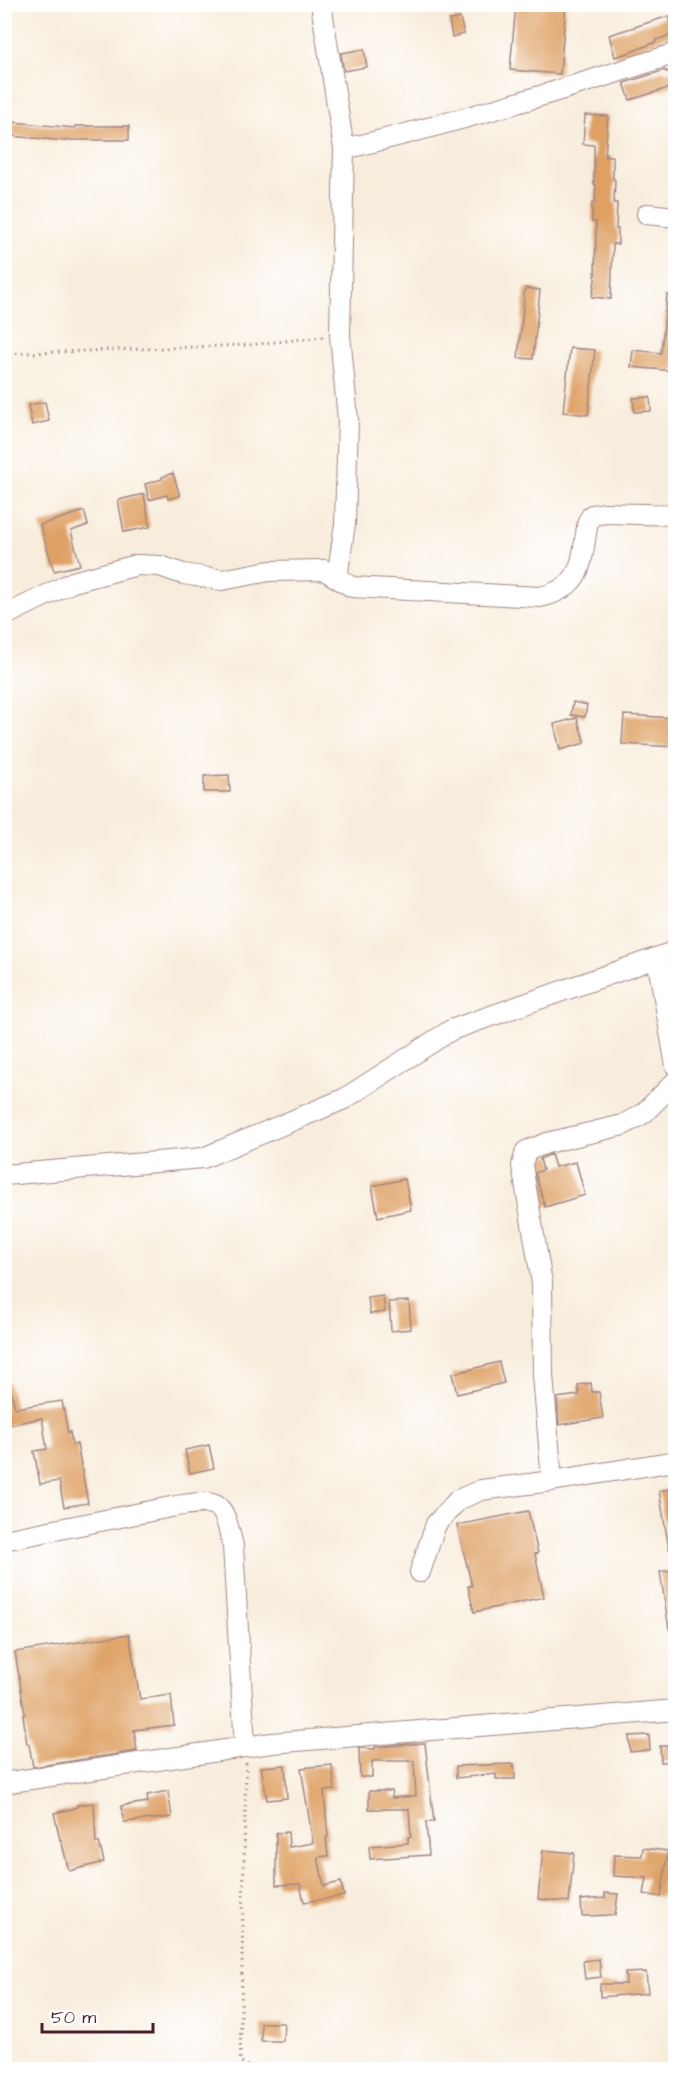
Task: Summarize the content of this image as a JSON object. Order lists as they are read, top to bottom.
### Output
{
  "scale_bar": "50 m"
}
